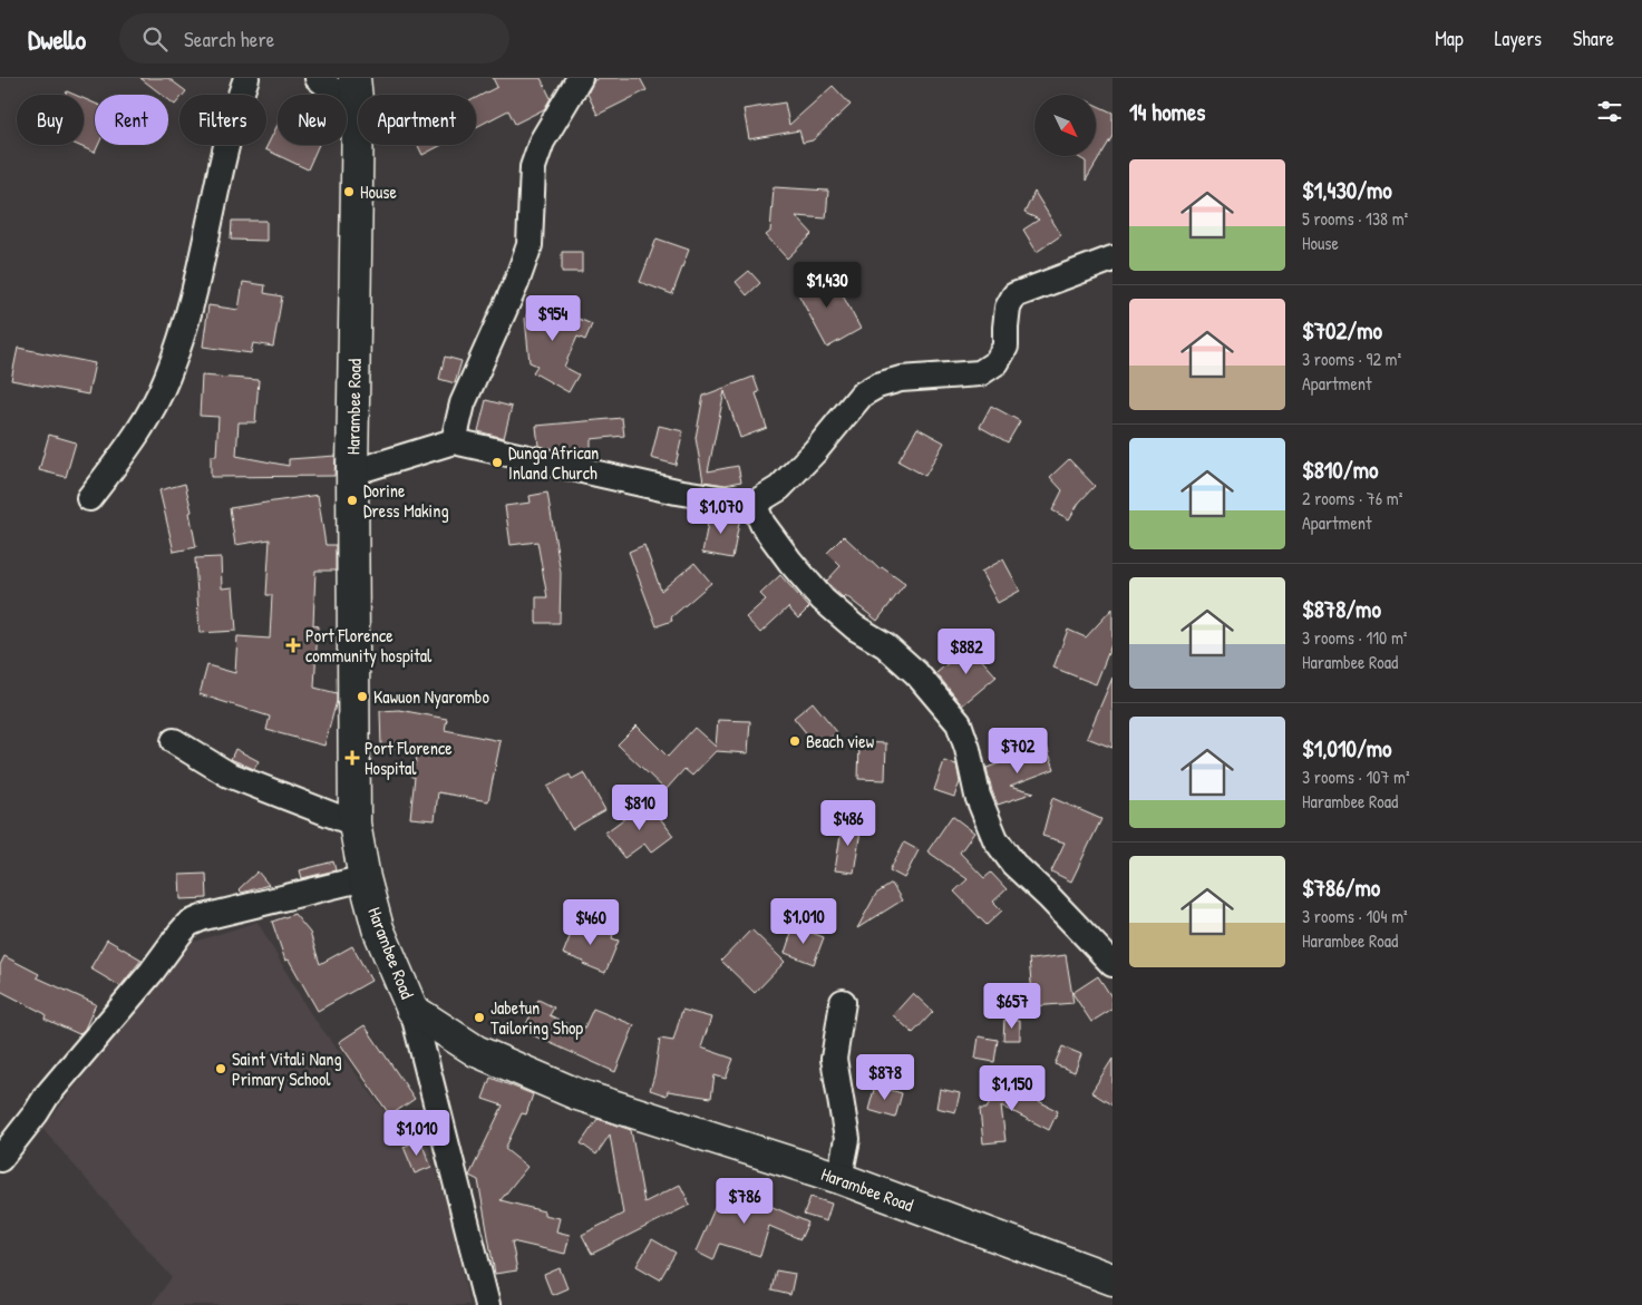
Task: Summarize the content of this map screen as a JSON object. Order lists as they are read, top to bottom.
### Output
{
  "streets": {
    "main road": ["Harambee Road"]
  },
  "places": {
    "other": [
      "House",
      "Dunga African Inland Church",
      "Dorine Dress Making",
      "Kawuon Nyarombo",
      "Beach view",
      "Jabetun Tailoring Shop",
      "Saint Vitali Nang Primary School"
    ],
    "health": ["Port Florence community hospital", "Port Florence Hospital"]
  },
  "north": "bottom right",
  "page": {
    "header": "Dwello",
    "search": "Search here",
    "nav": ["Map", "Layers", "Share"],
    "heading": "14 homes",
    "chip": [
      "Buy",
      "Rent",
      "Filters",
      "New",
      "Apartment"
    ],
    "list": [
      {
        "name": "$1,430/mo",
        "note": "5 rooms · 138 m² · House"
      },
      {
        "name": "$702/mo",
        "note": "3 rooms · 92 m² · Apartment"
      },
      {
        "name": "$810/mo",
        "note": "2 rooms · 76 m² · Apartment"
      },
      {
        "name": "$878/mo",
        "note": "3 rooms · 110 m² · Harambee Road"
      },
      {
        "name": "$1,010/mo",
        "note": "3 rooms · 107 m² · Harambee Road"
      },
      {
        "name": "$786/mo",
        "note": "3 rooms · 104 m² · Harambee Road"
      }
    ],
    "price": [
      "$1,430",
      "$954",
      "$1,070",
      "$882",
      "$702",
      "$810",
      "$486",
      "$1,010",
      "$460",
      "$657",
      "$878",
      "$1,150",
      "$1,010",
      "$786"
    ]
  }
}
